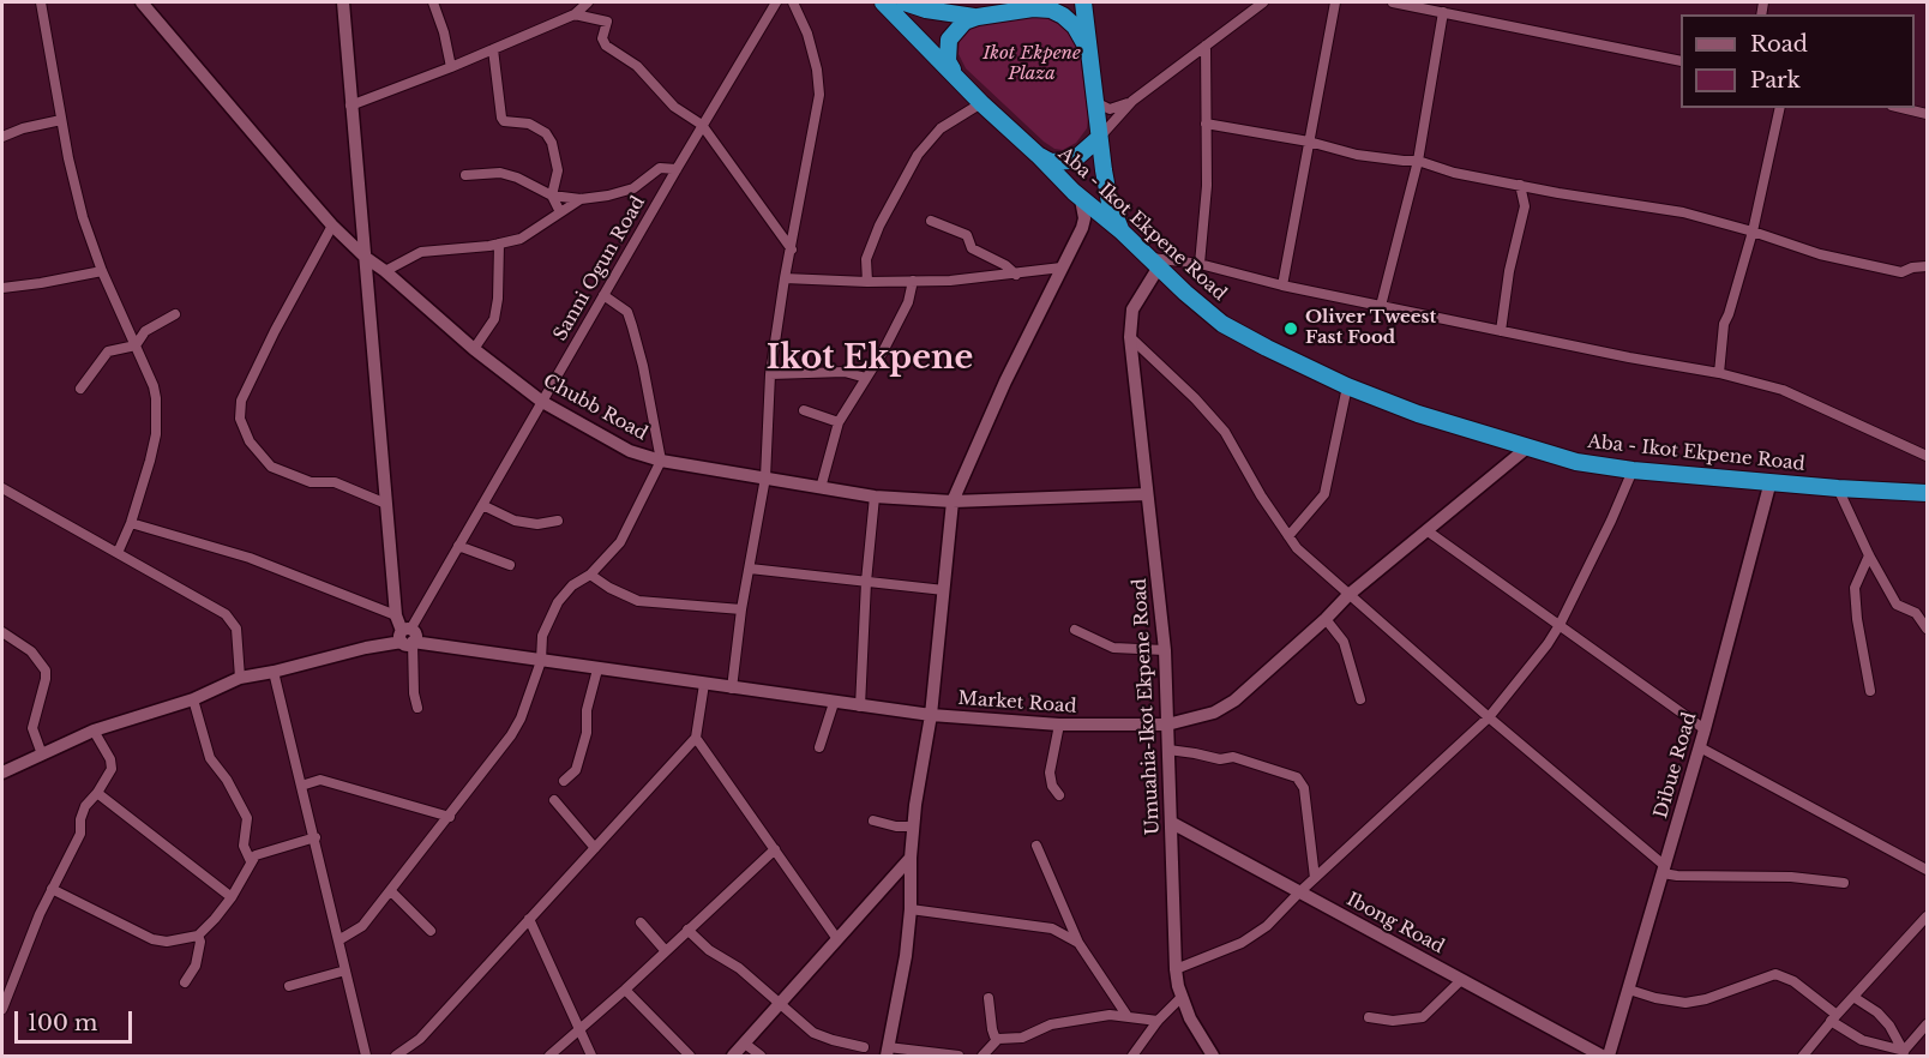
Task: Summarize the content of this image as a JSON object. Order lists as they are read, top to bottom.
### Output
{
  "streets": {
    "highway": ["Aba - Ikot Ekpene Road"],
    "main road": [
      "Chubb Road",
      "Market Road",
      "Umuahia-Ikot Ekpene Road",
      "Dibue Road",
      "Ibong Road"
    ],
    "street": ["Sanni Ogun Road"]
  },
  "crossings": [
    ["Aba - Ikot Ekpene Road", "Market Road"],
    ["Aba - Ikot Ekpene Road", "Umuahia-Ikot Ekpene Road"],
    ["Aba - Ikot Ekpene Road", "Dibue Road"],
    ["Sanni Ogun Road", "Chubb Road"],
    ["Sanni Ogun Road", "Market Road"],
    ["Chubb Road", "Umuahia-Ikot Ekpene Road"],
    ["Market Road", "Umuahia-Ikot Ekpene Road"],
    ["Umuahia-Ikot Ekpene Road", "Ibong Road"]
  ],
  "districts": ["Ikot Ekpene"],
  "parks": ["Ikot Ekpene Plaza"],
  "places": ["Oliver Tweest Fast Food"],
  "legend": ["Road", "Park"],
  "scale_bar": "100 m"
}
